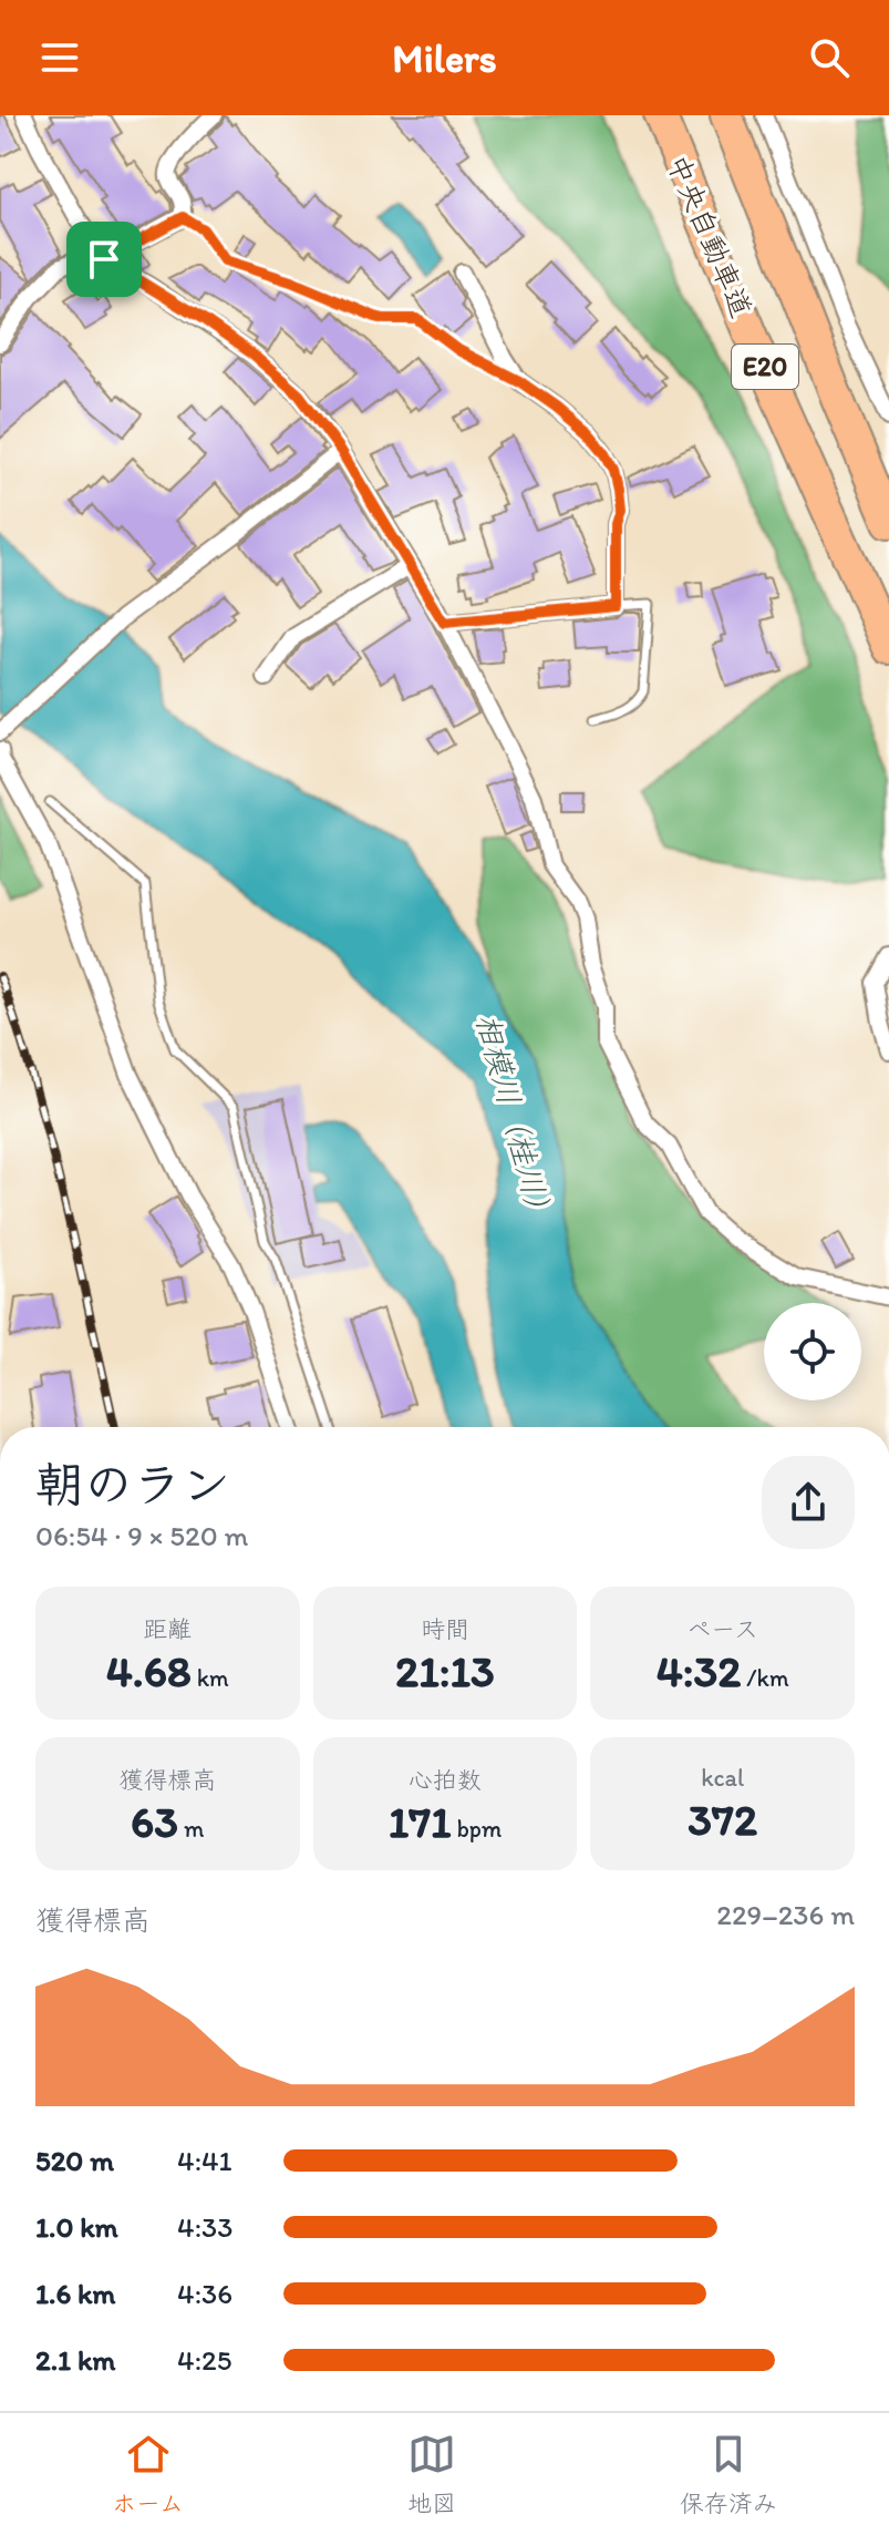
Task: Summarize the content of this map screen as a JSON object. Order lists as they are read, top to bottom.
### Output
{
  "streets": {
    "highway": ["中央自動車道", "E20"]
  },
  "water": ["相模川（桂川）"],
  "page": {
    "header": "Milers",
    "heading": ["朝のラン", "06:54 · 9 × 520 m"],
    "stats": [
      ["距離", "4.68 km"],
      ["時間", "21:13"],
      ["ペース", "4:32 /km"],
      ["獲得標高", "63 m"],
      ["心拍数", "171 bpm"],
      ["kcal", "372"]
    ],
    "chart": ["獲得標高", "229–236 m"],
    "list": [
      {
        "name": "520 m",
        "note": "4:41"
      },
      {
        "name": "1.0 km",
        "note": "4:33"
      },
      {
        "name": "1.6 km",
        "note": "4:36"
      },
      {
        "name": "2.1 km",
        "note": "4:25"
      }
    ],
    "tabs": ["ホーム", "地図", "保存済み"]
  }
}
